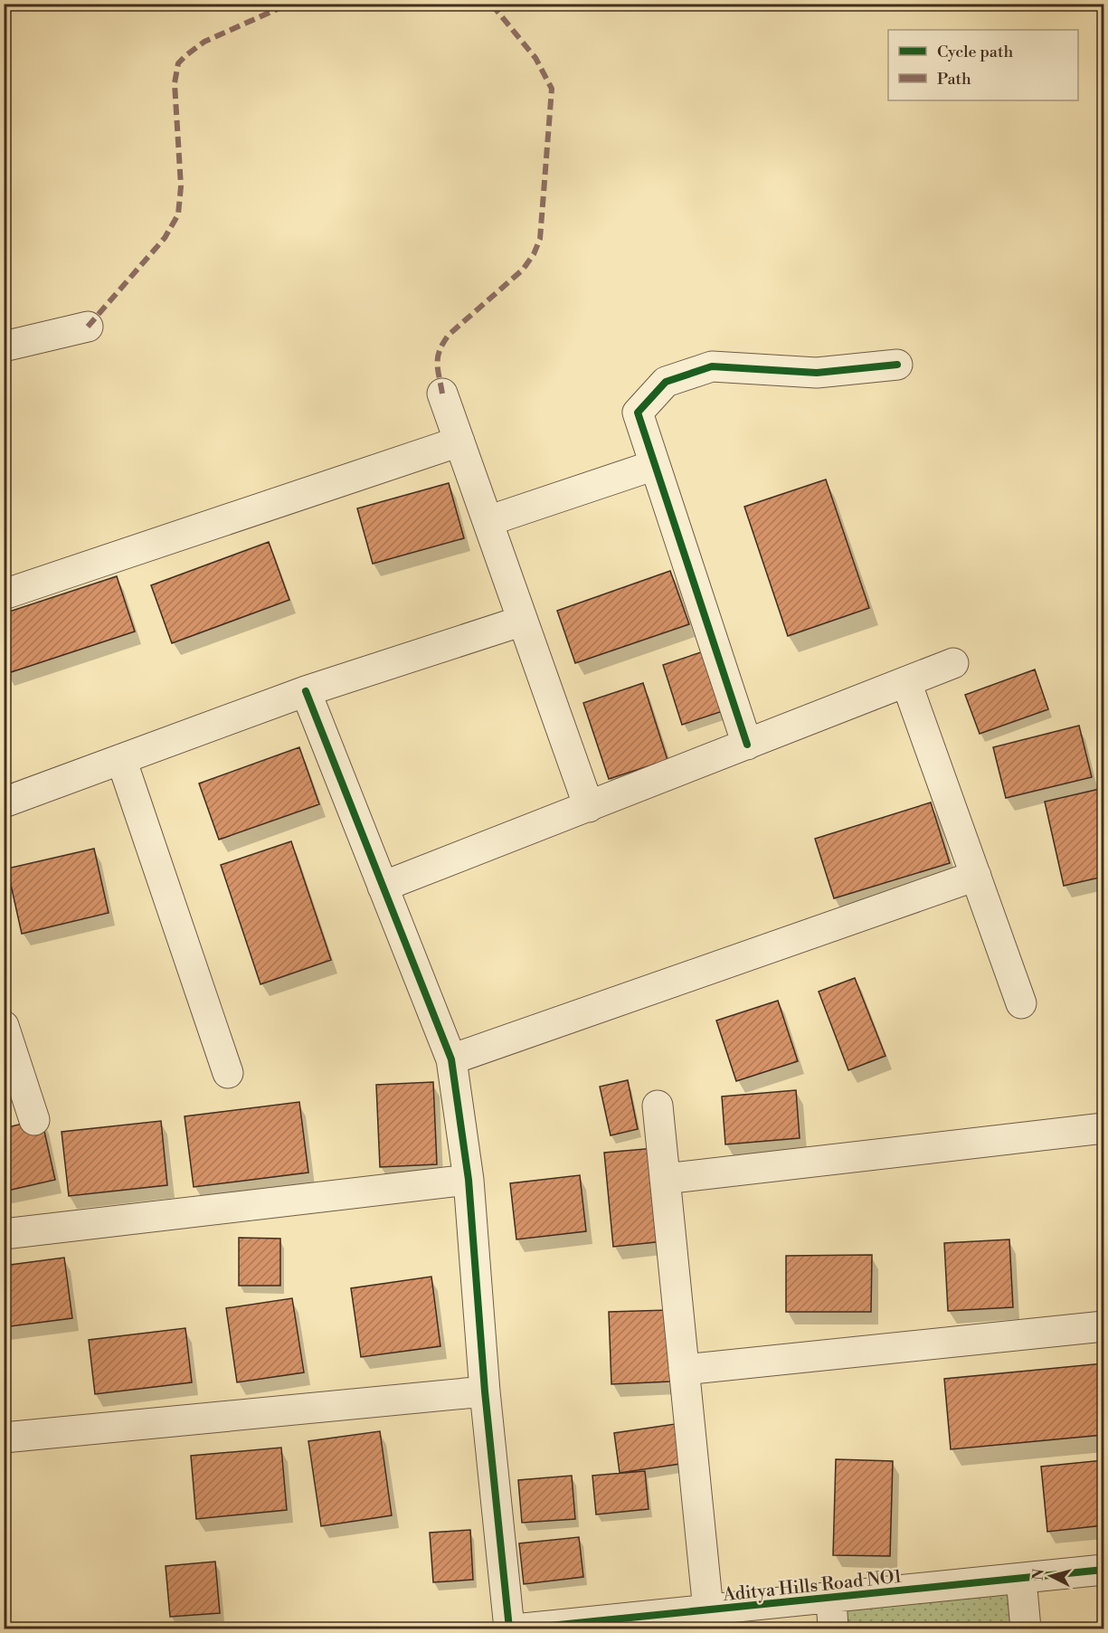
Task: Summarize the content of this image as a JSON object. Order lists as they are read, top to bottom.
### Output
{
  "streets": {
    "street": ["Aditya Hills Road NO1"]
  },
  "legend": ["Cycle path", "Path"],
  "north": "left"
}
